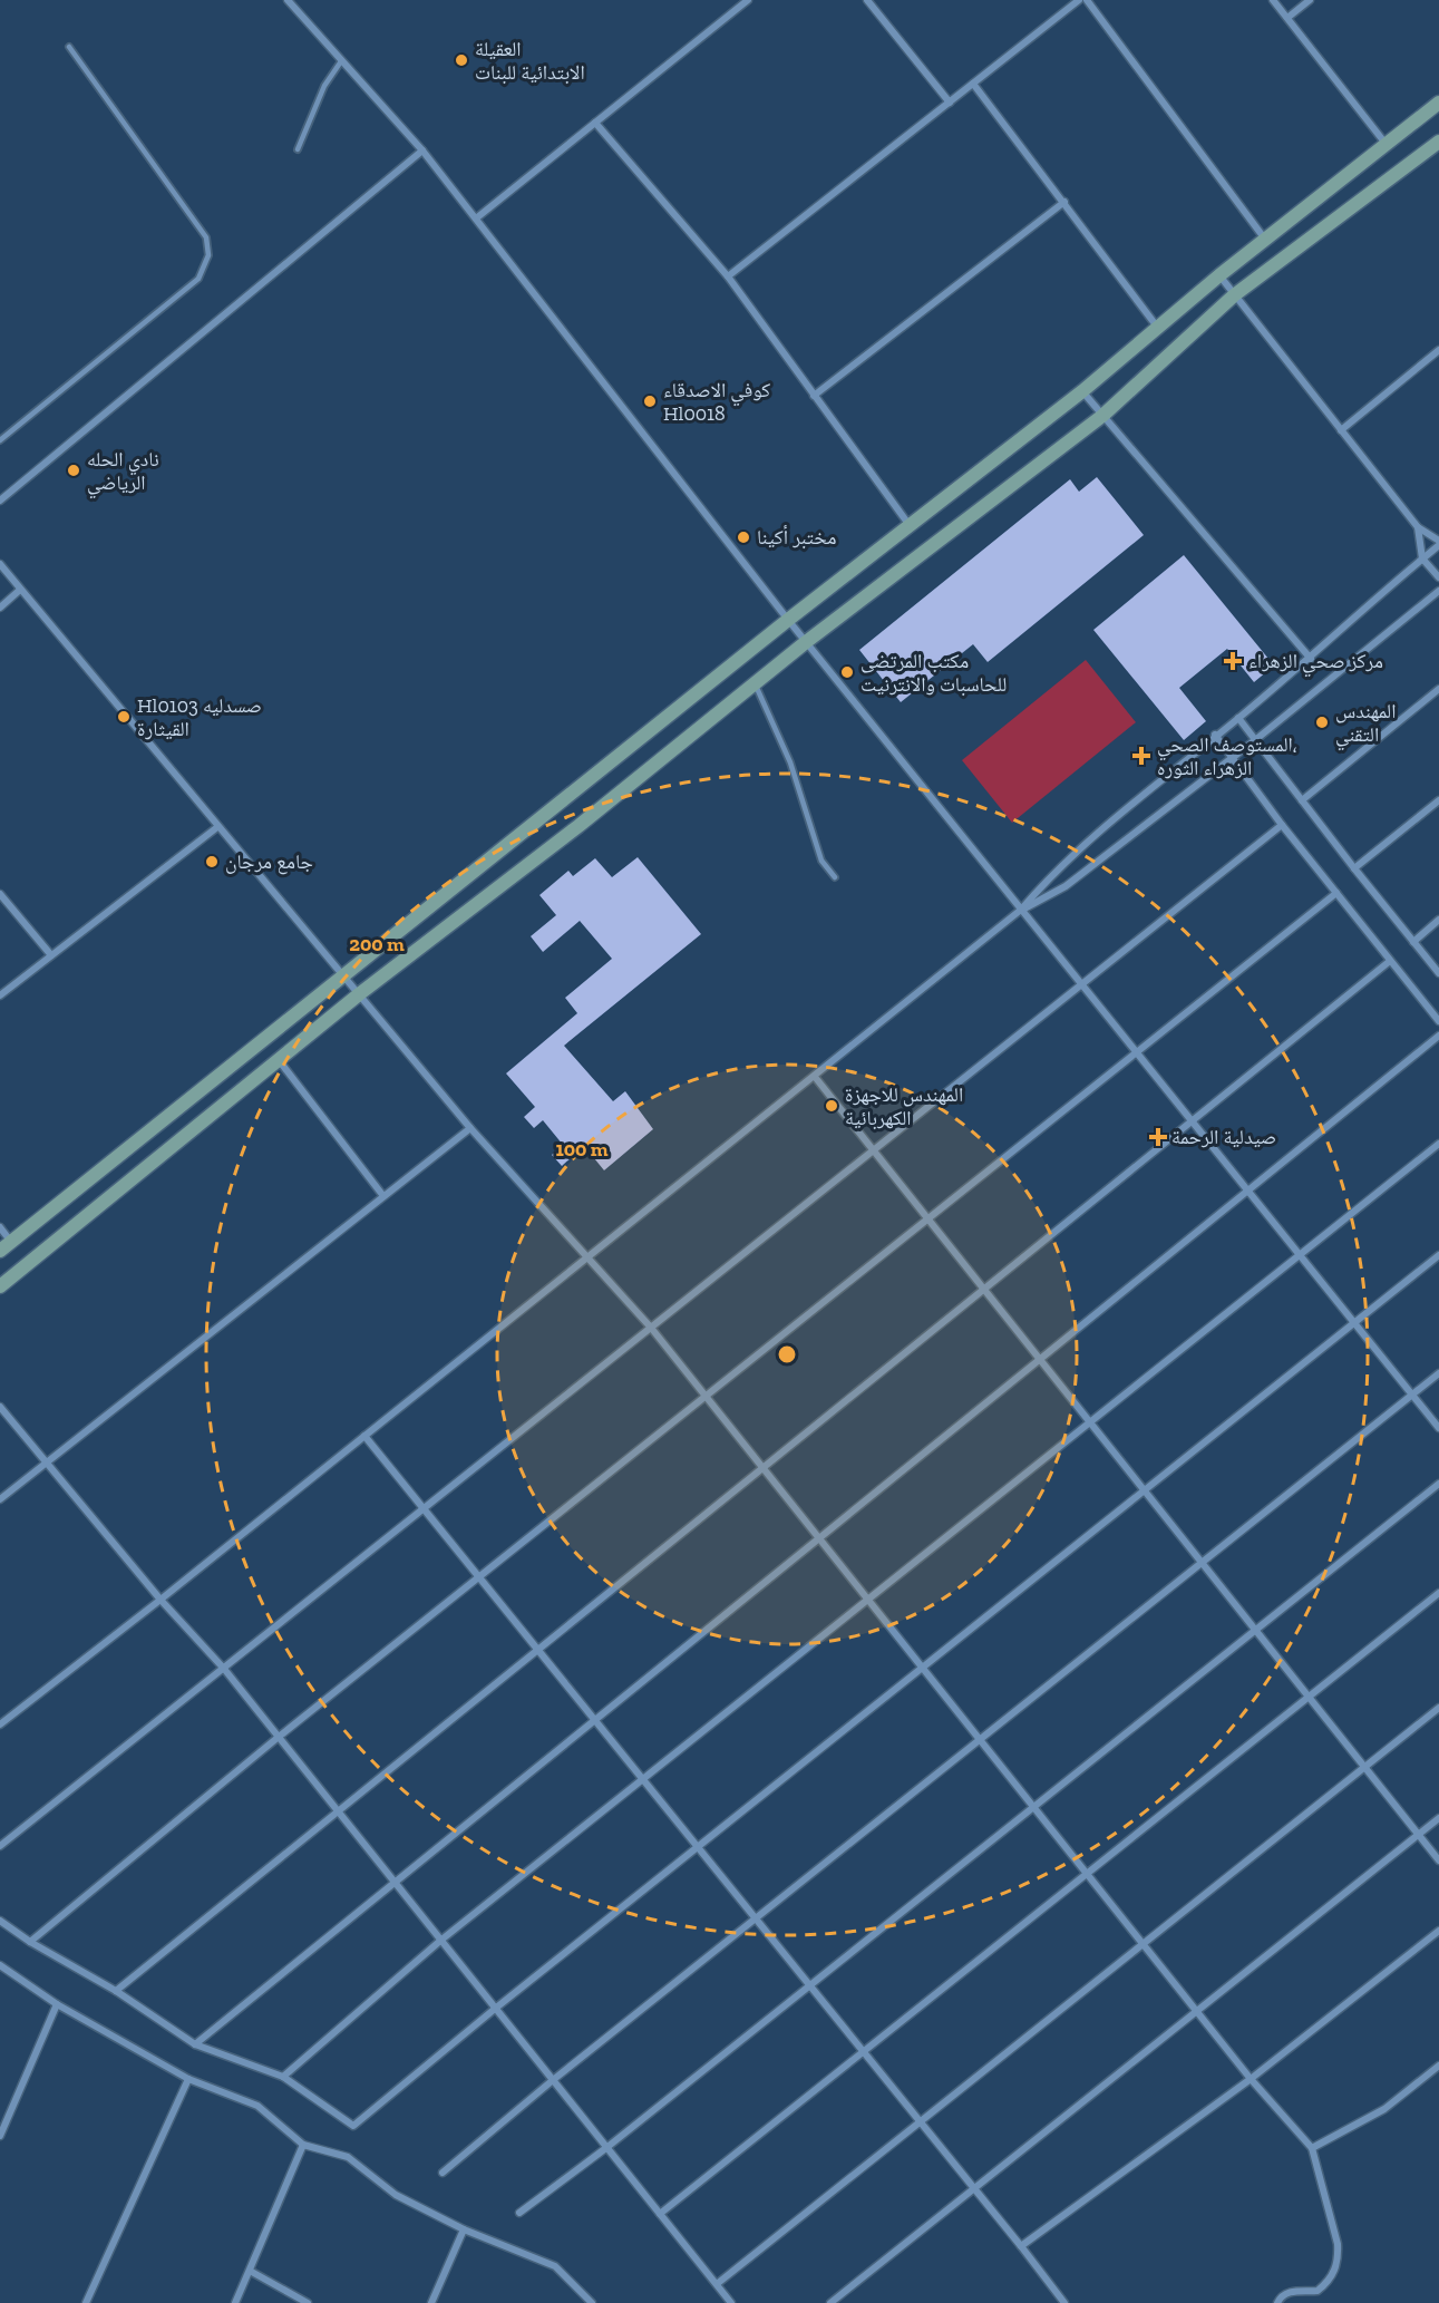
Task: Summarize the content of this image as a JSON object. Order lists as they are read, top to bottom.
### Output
{
  "places": {
    "other": [
      "العقيلة الابتدائية للبنات",
      "كوفي الاصدقاء Hl0018",
      "نادي الحله الرياضي",
      "مختبر أكينا",
      "مكتب المرتضى للحاسبات والانترنيت",
      "Hl0103 صسدليه القيثارة",
      "المهندس التقني",
      "جامع مرجان",
      "المهندس للاجهزة الكهربائية"
    ],
    "health": ["مركز صحي الزهراء", "المستوصف الصحي، الزهراء الثوره", "صيدلية الرحمة"]
  },
  "rings": ["200 m", "100 m"]
}
